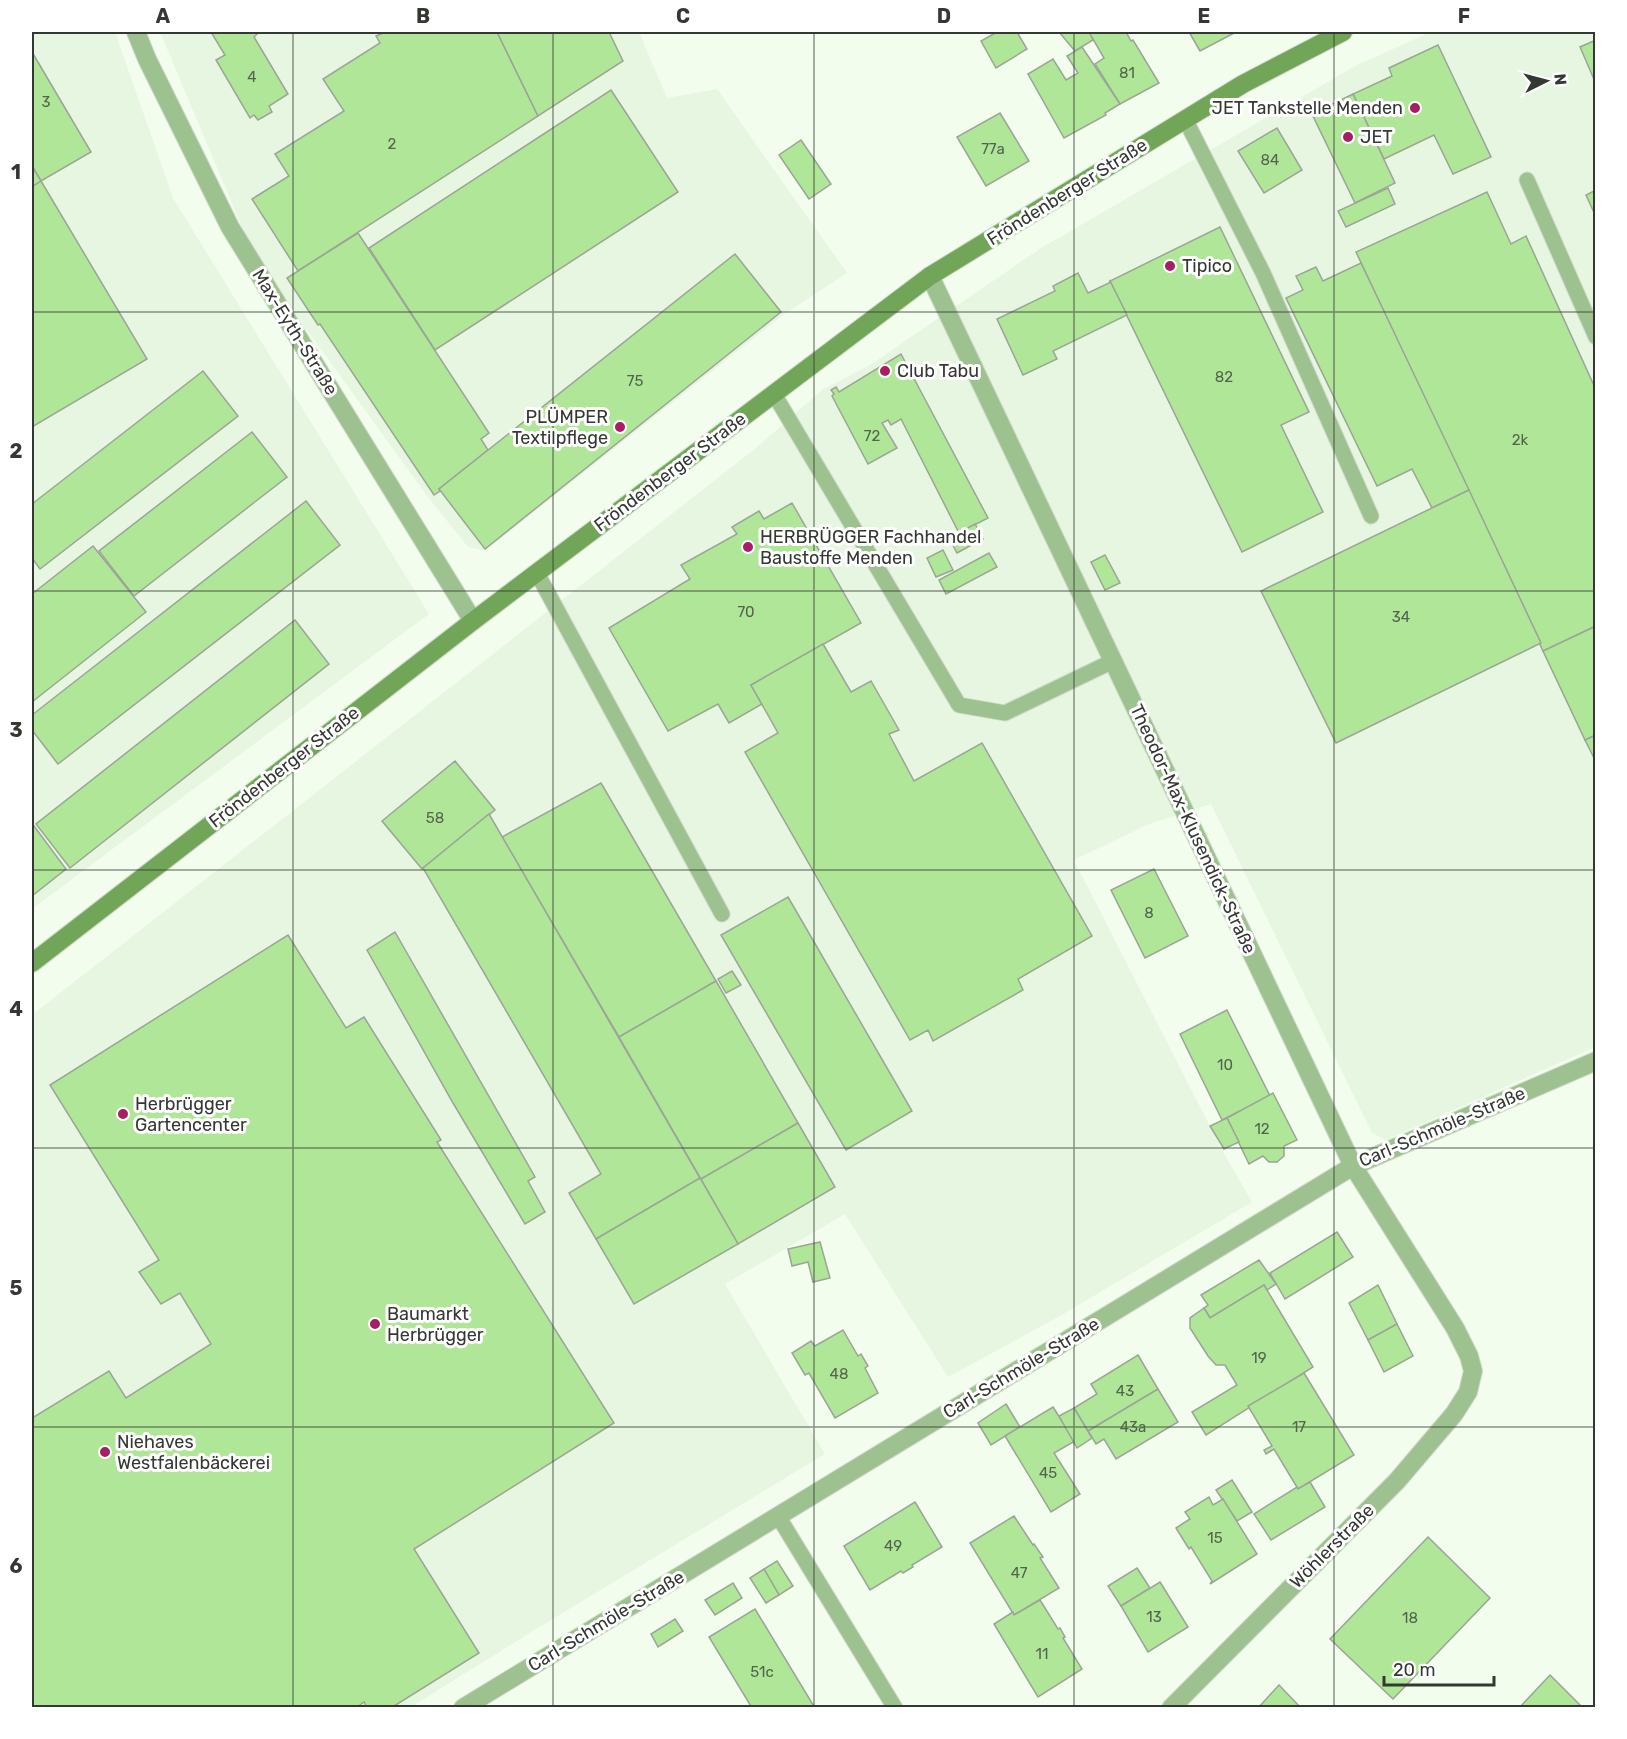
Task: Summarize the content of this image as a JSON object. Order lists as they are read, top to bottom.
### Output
{
  "streets": {
    "main road": ["Fröndenberger Straße"],
    "street": [
      "Max-Eyth-Straße",
      "Theodor-Max-Klusendick-Straße",
      "Carl-Schmöle-Straße",
      "Wöhlerstraße"
    ]
  },
  "crossings": [
    ["Fröndenberger Straße", "Max-Eyth-Straße"],
    ["Fröndenberger Straße", "Theodor-Max-Klusendick-Straße"],
    ["Theodor-Max-Klusendick-Straße", "Carl-Schmöle-Straße"],
    ["Theodor-Max-Klusendick-Straße", "Wöhlerstraße"]
  ],
  "places": [
    "JET Tankstelle Menden",
    "JET",
    "Tipico",
    "Club Tabu",
    "PLÜMPER Textilpflege",
    "HERBRÜGGER Fachhandel Baustoffe Menden",
    "Herbrügger Gartencenter",
    "Baumarkt Herbrügger",
    "Niehaves Westfalenbäckerei"
  ],
  "house_numbers": [
    "81",
    "4",
    "3",
    "2",
    "77a",
    "84",
    "82",
    "75",
    "72",
    "2k",
    "70",
    "34",
    "58",
    "8",
    "10",
    "12",
    "19",
    "48",
    "43",
    "43a",
    "17",
    "45",
    "15",
    "49",
    "47",
    "13",
    "18",
    "11",
    "51c"
  ],
  "scale_bar": "20 m",
  "north": "right",
  "grid": {
    "columns": [
      "A",
      "B",
      "C",
      "D",
      "E",
      "F"
    ],
    "rows": [
      "1",
      "2",
      "3",
      "4",
      "5",
      "6"
    ]
  }
}
